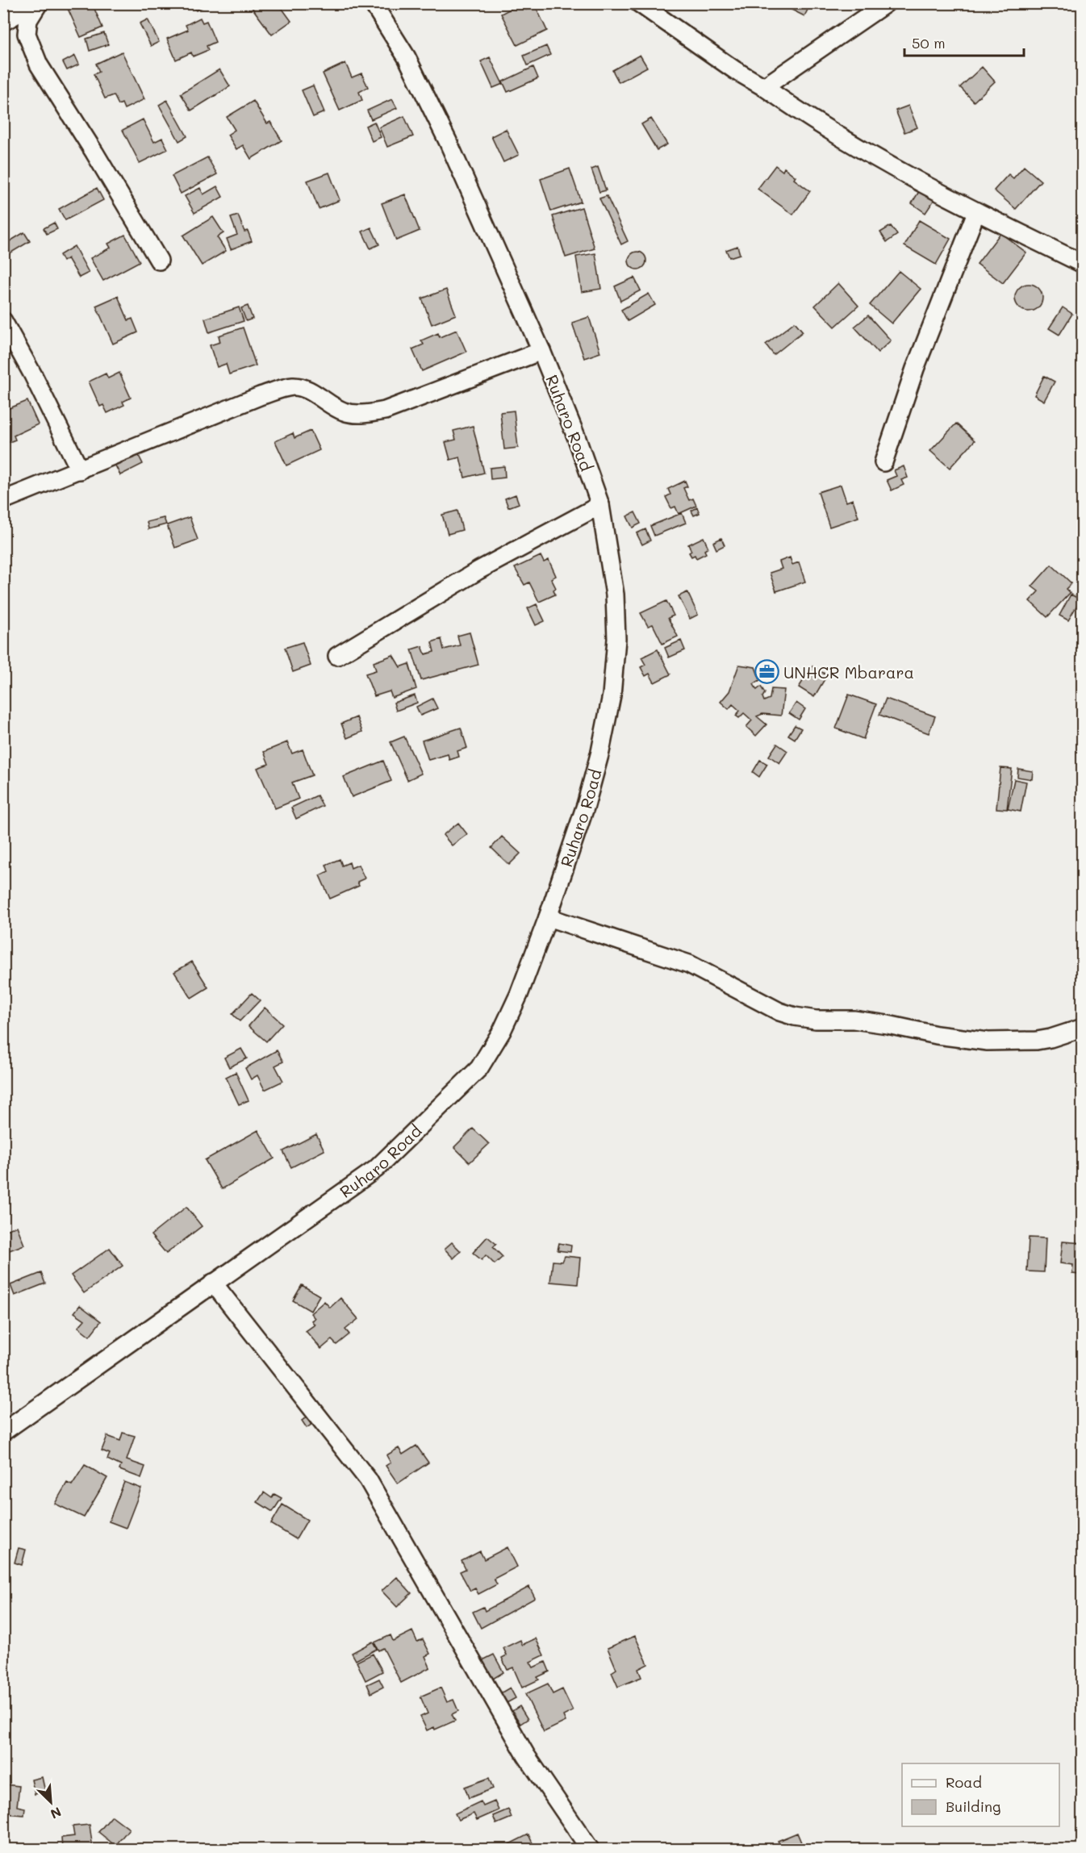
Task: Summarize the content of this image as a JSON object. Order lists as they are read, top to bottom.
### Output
{
  "streets": {
    "street": ["Ruharo Road"]
  },
  "places": {
    "office": ["UNHCR Mbarara"]
  },
  "legend": ["Road", "Building"],
  "scale_bar": "50 m",
  "north": "bottom right"
}
